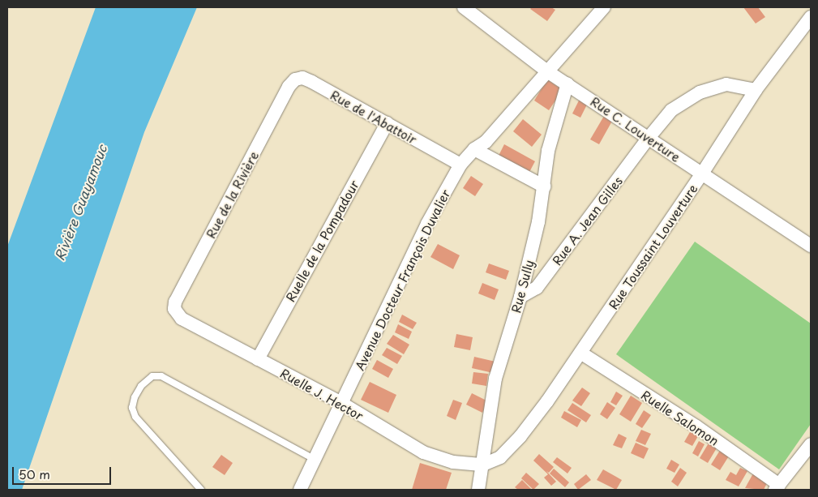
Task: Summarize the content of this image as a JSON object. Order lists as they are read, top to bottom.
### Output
{
  "streets": {
    "street": [
      "Rue de l'Abattoir",
      "Rue C. Louverture",
      "Rue de la Rivière",
      "Rue A. Jean Gilles",
      "Ruelle de la Pompadour",
      "Rue Toussaint Louverture",
      "Avenue Docteur François Duvalier",
      "Rue Sully",
      "Ruelle J. Hector",
      "Ruelle Salomon"
    ]
  },
  "crossings": [
    ["Rue de l'Abattoir", "Rue de la Rivière"],
    ["Rue de l'Abattoir", "Ruelle de la Pompadour"],
    ["Rue de l'Abattoir", "Avenue Docteur François Duvalier"],
    ["Rue C. Louverture", "Rue A. Jean Gilles"],
    ["Rue C. Louverture", "Rue Toussaint Louverture"],
    ["Rue C. Louverture", "Avenue Docteur François Duvalier"],
    ["Rue C. Louverture", "Rue Sully"],
    ["Rue de la Rivière", "Ruelle J. Hector"],
    ["Rue A. Jean Gilles", "Rue Toussaint Louverture"],
    ["Rue A. Jean Gilles", "Rue Sully"],
    ["Ruelle de la Pompadour", "Ruelle J. Hector"],
    ["Rue Toussaint Louverture", "Rue Sully"],
    ["Rue Toussaint Louverture", "Ruelle J. Hector"],
    ["Rue Toussaint Louverture", "Ruelle Salomon"],
    ["Avenue Docteur François Duvalier", "Ruelle J. Hector"],
    ["Rue Sully", "Ruelle J. Hector"]
  ],
  "water": ["Rivière Guayamouc"],
  "scale_bar": "50 m"
}
